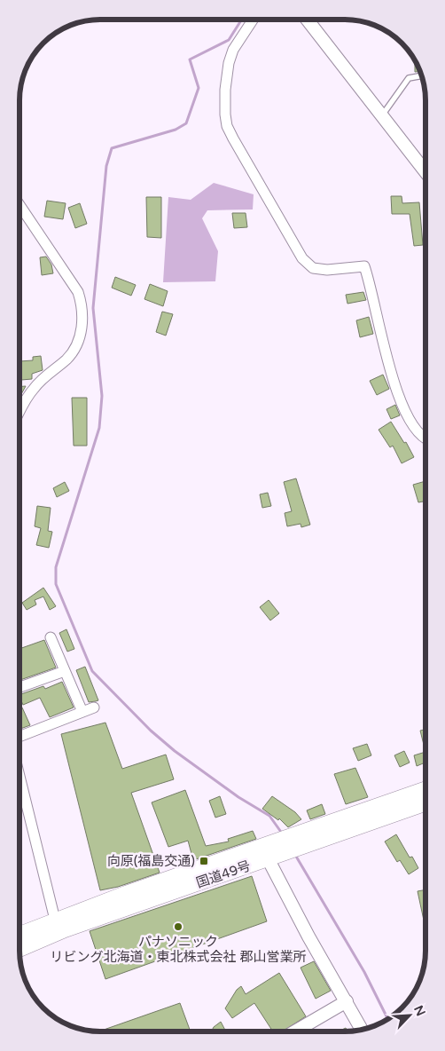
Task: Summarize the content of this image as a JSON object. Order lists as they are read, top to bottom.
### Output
{
  "streets": {
    "highway": ["国道49号"]
  },
  "places": {
    "transit": ["向原(福島交通)"],
    "other": ["パナソニック リビング北海道・東北株式会社 郡山営業所"]
  },
  "north": "top right"
}
